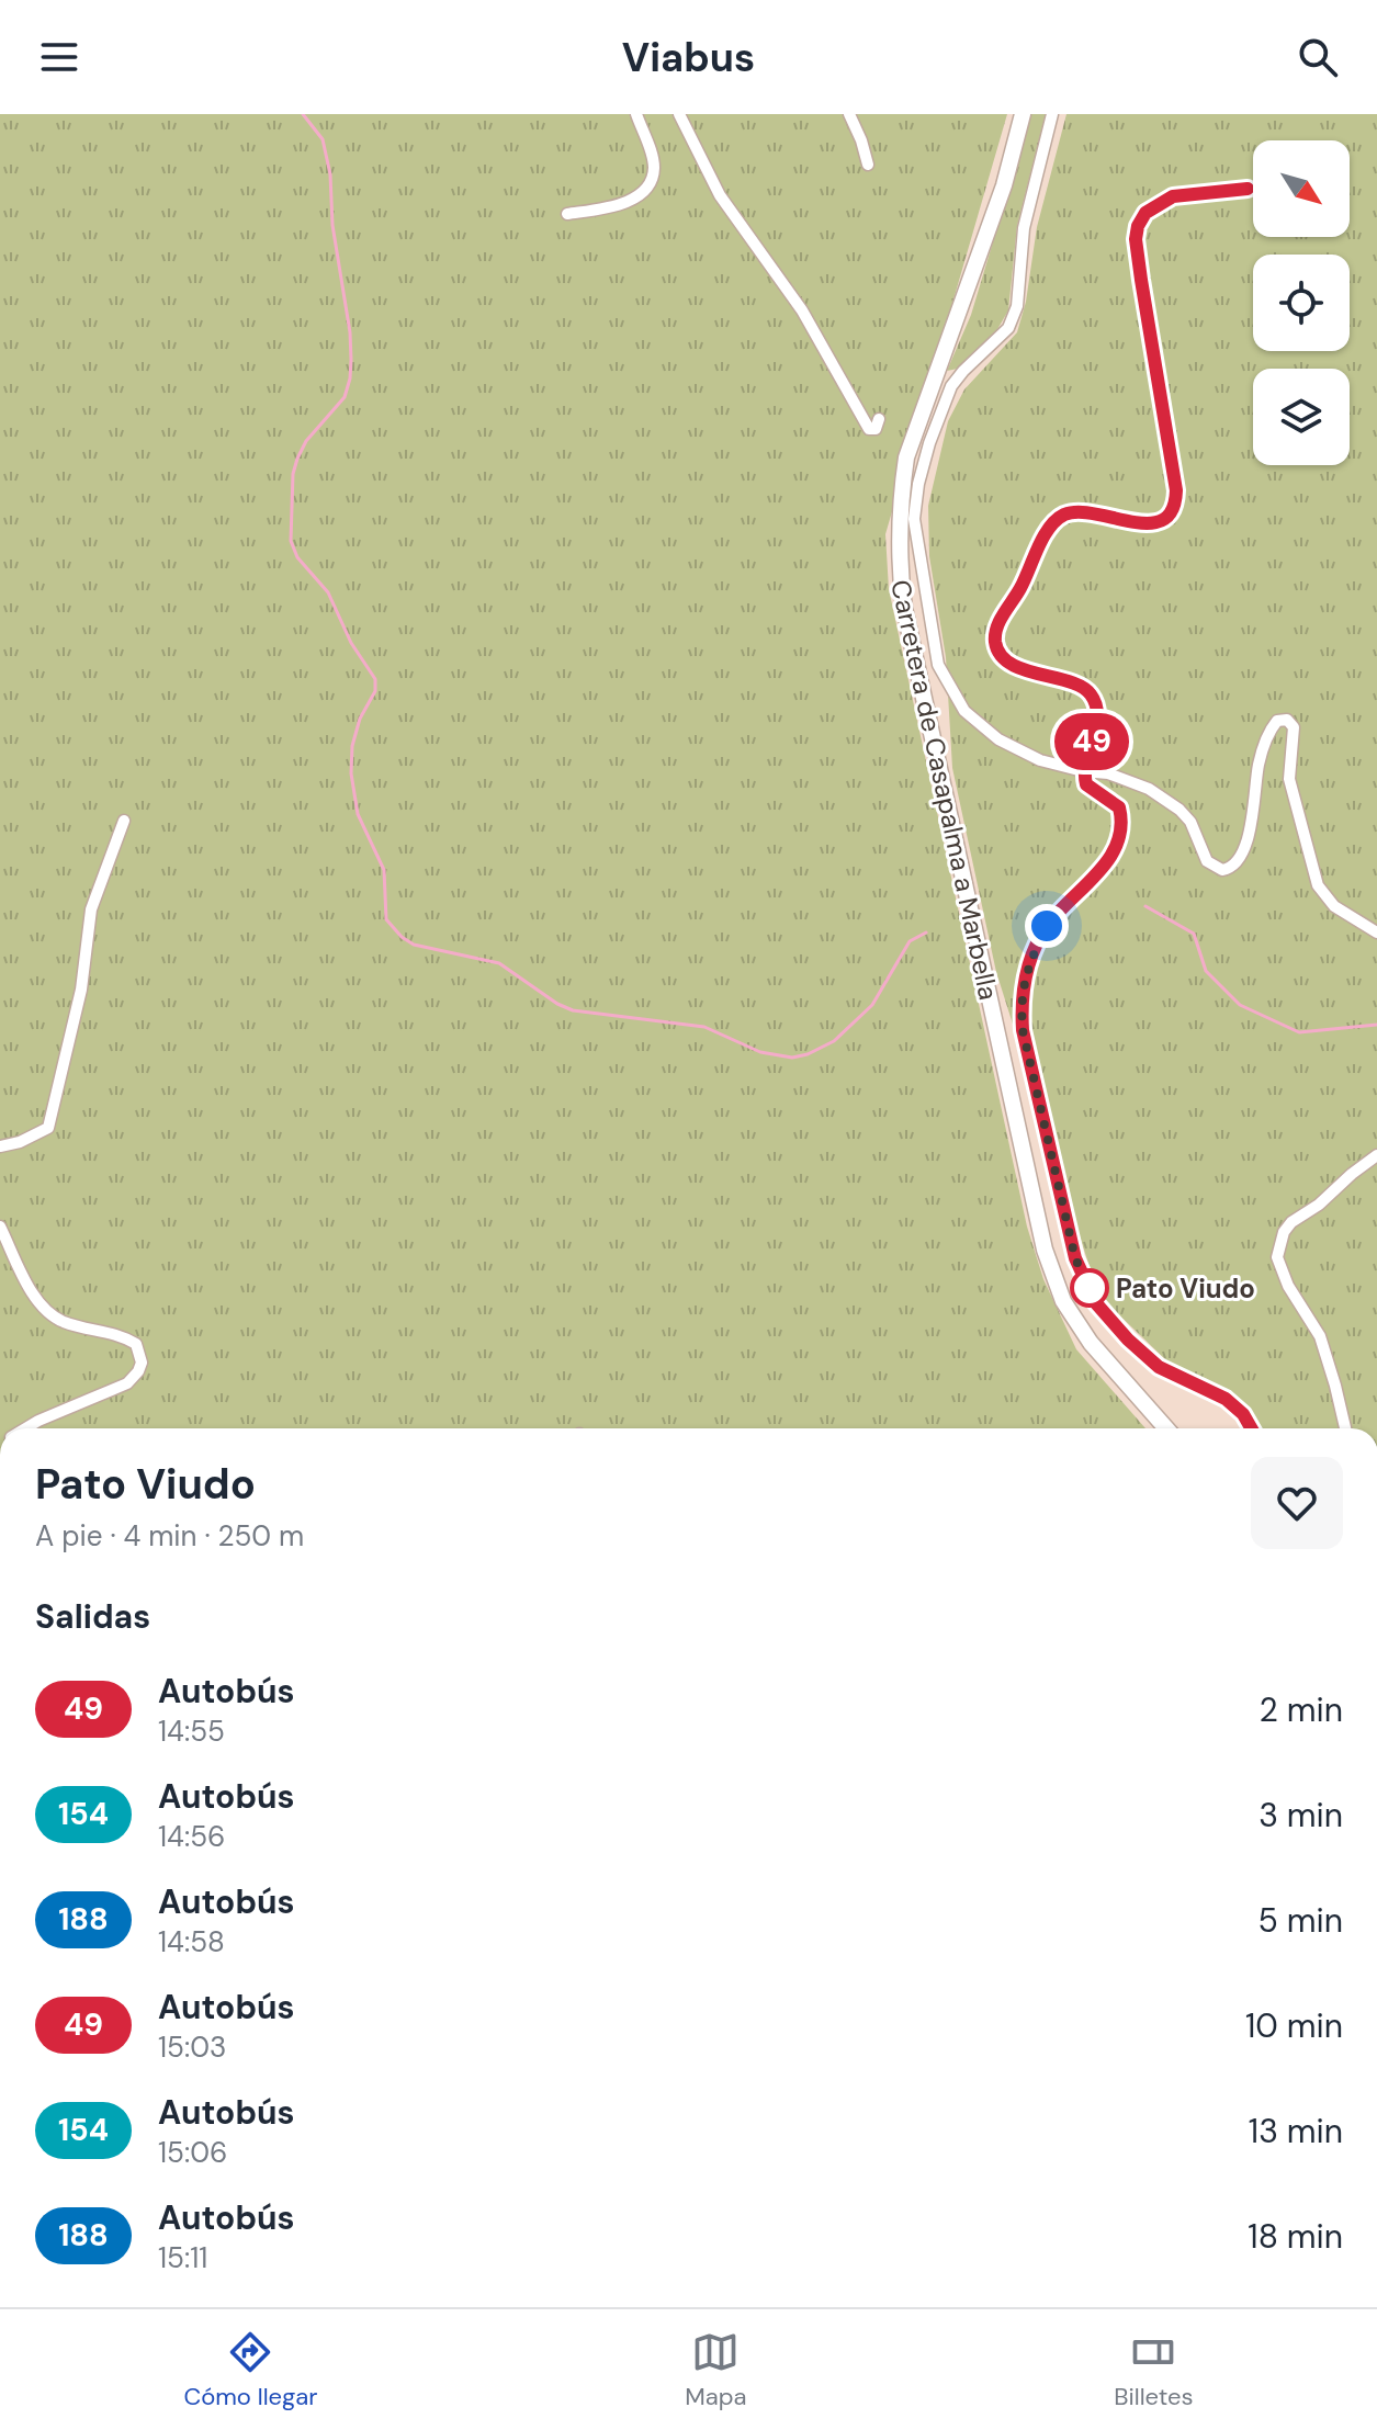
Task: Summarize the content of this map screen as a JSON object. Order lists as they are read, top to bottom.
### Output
{
  "streets": {
    "main road": ["Carretera de Casapalma a Marbella"]
  },
  "places": ["Pato Viudo"],
  "lines": ["bus line 49"],
  "north": "bottom right",
  "page": {
    "header": "Viabus",
    "on_map": "49",
    "heading": [
      ["Pato Viudo", "A pie · 4 min · 250 m"],
      "Salidas"
    ],
    "list": [
      {
        "mark": "49",
        "name": "Autobús",
        "note": "14:55",
        "value": "2 min"
      },
      {
        "mark": "154",
        "name": "Autobús",
        "note": "14:56",
        "value": "3 min"
      },
      {
        "mark": "188",
        "name": "Autobús",
        "note": "14:58",
        "value": "5 min"
      },
      {
        "mark": "49",
        "name": "Autobús",
        "note": "15:03",
        "value": "10 min"
      },
      {
        "mark": "154",
        "name": "Autobús",
        "note": "15:06",
        "value": "13 min"
      },
      {
        "mark": "188",
        "name": "Autobús",
        "note": "15:11",
        "value": "18 min"
      }
    ],
    "tabs": ["Cómo llegar", "Mapa", "Billetes"]
  }
}
